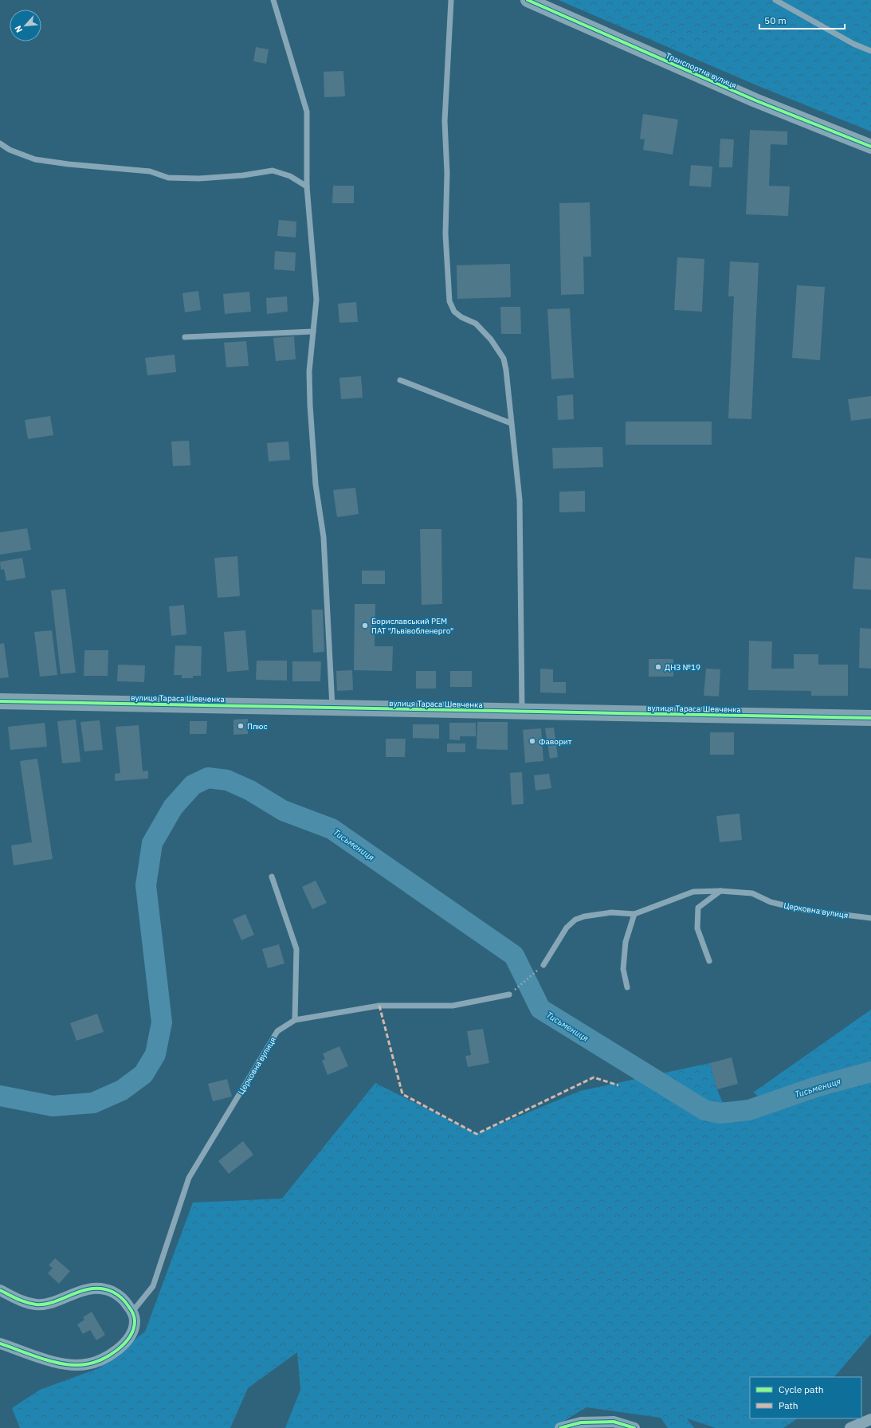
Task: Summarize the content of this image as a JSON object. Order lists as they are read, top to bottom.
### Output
{
  "streets": {
    "main road": ["вулиця Тараса Шевченка"],
    "street": ["Транспортна вулиця"],
    "lane": ["Церковна вулиця"]
  },
  "water": ["Тисьмениця"],
  "places": [
    "Бориславський РЕМ ПАТ \"Львівобленерго\"",
    "ДНЗ №19",
    "Плюс",
    "Фаворит"
  ],
  "legend": ["Cycle path", "Path"],
  "scale_bar": "50 m",
  "north": "bottom left"
}
